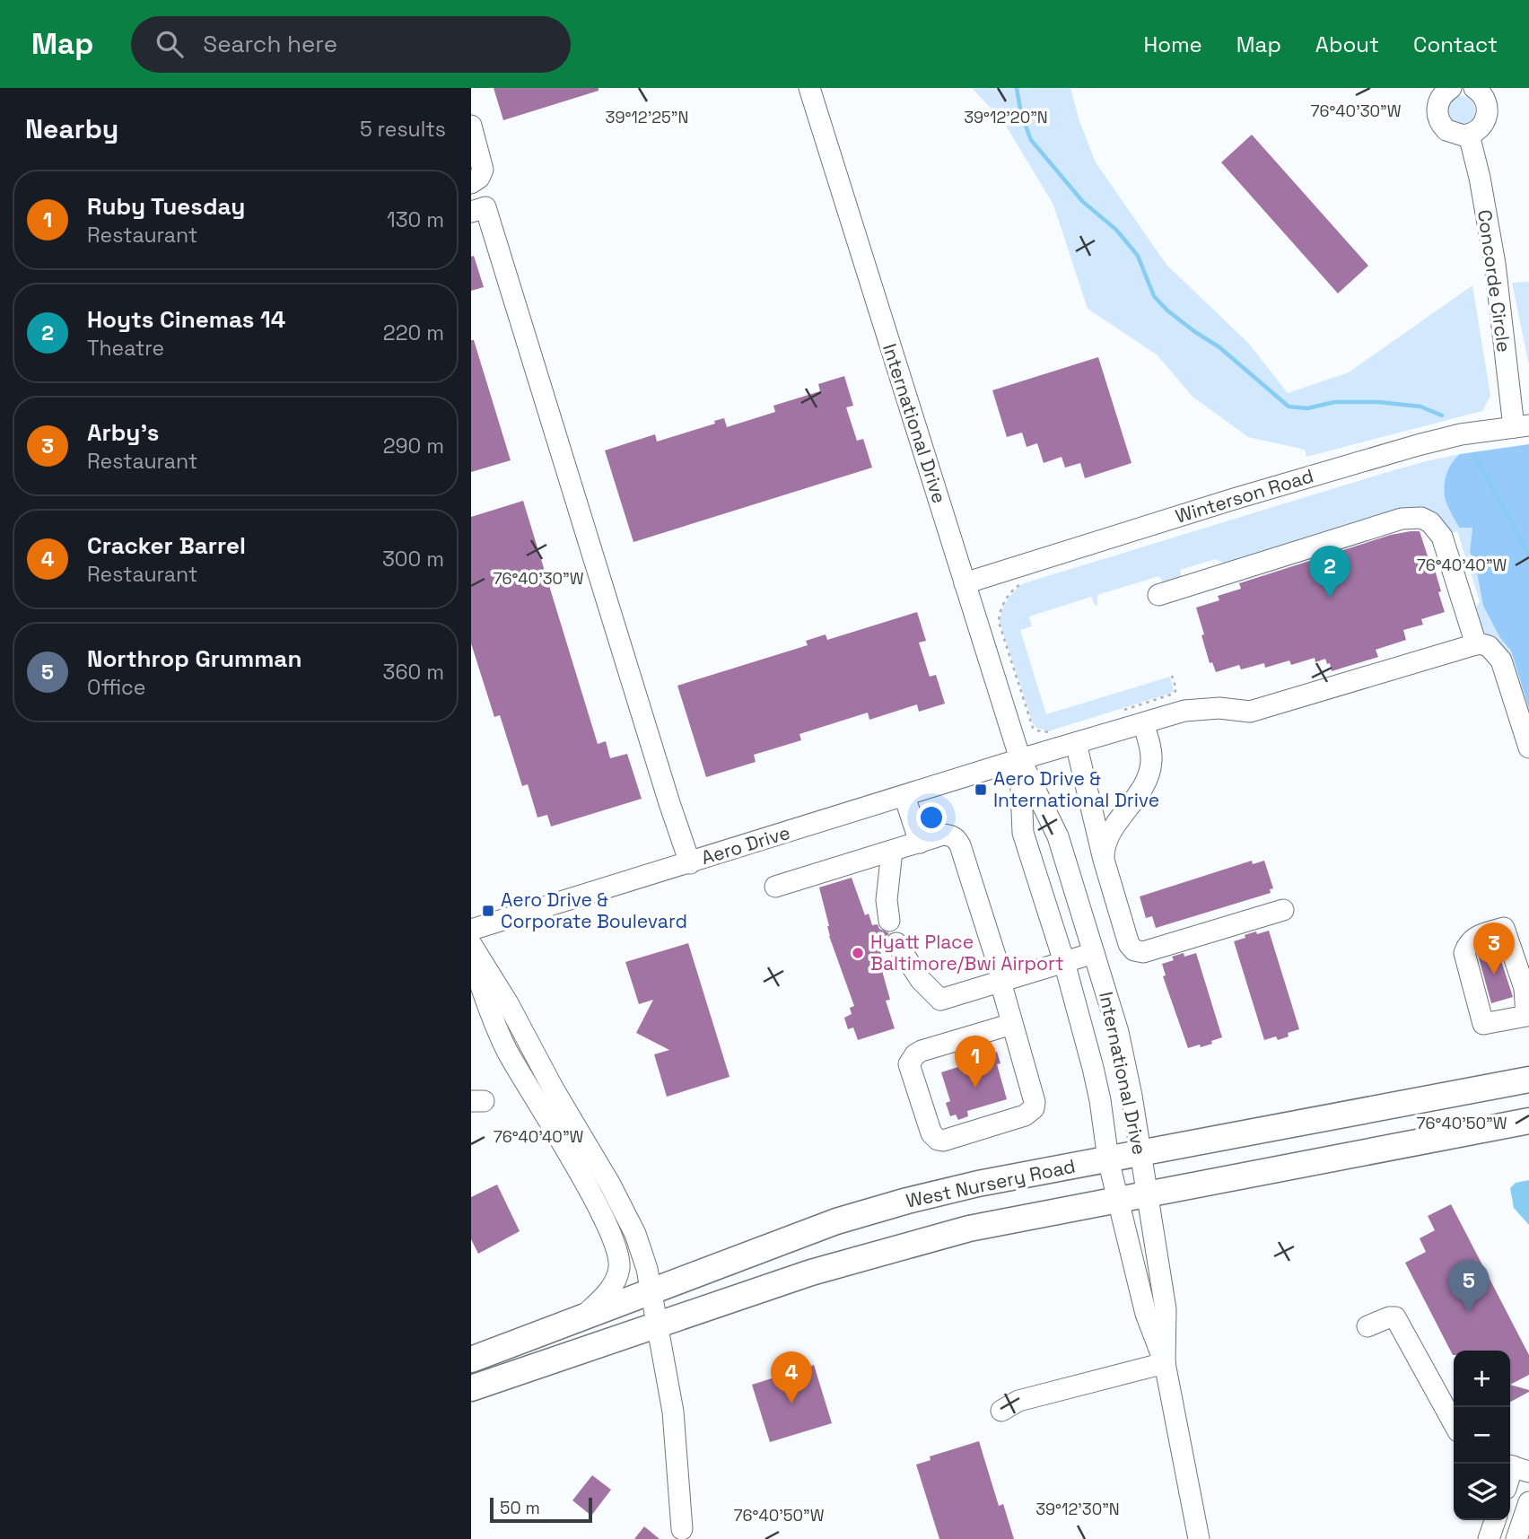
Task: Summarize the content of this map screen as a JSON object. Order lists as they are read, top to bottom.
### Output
{
  "streets": {
    "main road": ["West Nursery Road"],
    "street": [
      "Concorde Circle",
      "International Drive",
      "Winterson Road",
      "Aero Drive"
    ]
  },
  "crossings": [
    ["Concorde Circle", "Winterson Road"],
    ["International Drive", "Winterson Road"],
    ["International Drive", "Aero Drive"],
    ["International Drive", "West Nursery Road"]
  ],
  "places": {
    "transit": ["Aero Drive & International Drive", "Aero Drive & Corporate Boulevard"],
    "other": ["Hyatt Place Baltimore/Bwi Airport"]
  },
  "scale_bar": "50 m",
  "page": {
    "header": "Map",
    "search": "Search here",
    "nav": [
      "Home",
      "Map",
      "About",
      "Contact"
    ],
    "heading": ["Nearby", "5 results"],
    "list": [
      {
        "mark": "1",
        "name": "Ruby Tuesday",
        "note": "Restaurant",
        "value": "130 m"
      },
      {
        "mark": "2",
        "name": "Hoyts Cinemas 14",
        "note": "Theatre",
        "value": "220 m"
      },
      {
        "mark": "3",
        "name": "Arby's",
        "note": "Restaurant",
        "value": "290 m"
      },
      {
        "mark": "4",
        "name": "Cracker Barrel",
        "note": "Restaurant",
        "value": "300 m"
      },
      {
        "mark": "5",
        "name": "Northrop Grumman",
        "note": "Office",
        "value": "360 m"
      }
    ],
    "pins": [
      "2",
      "3",
      "1",
      "5",
      "4"
    ],
    "map_buttons": ["+", "−"],
    "scale": "50 m"
  },
  "coordinates": [
    "76°40'30\"W",
    "39°12'25\"N",
    "39°12'20\"N",
    "76°40'40\"W",
    "76°40'50\"W",
    "39°12'30\"N"
  ]
}
